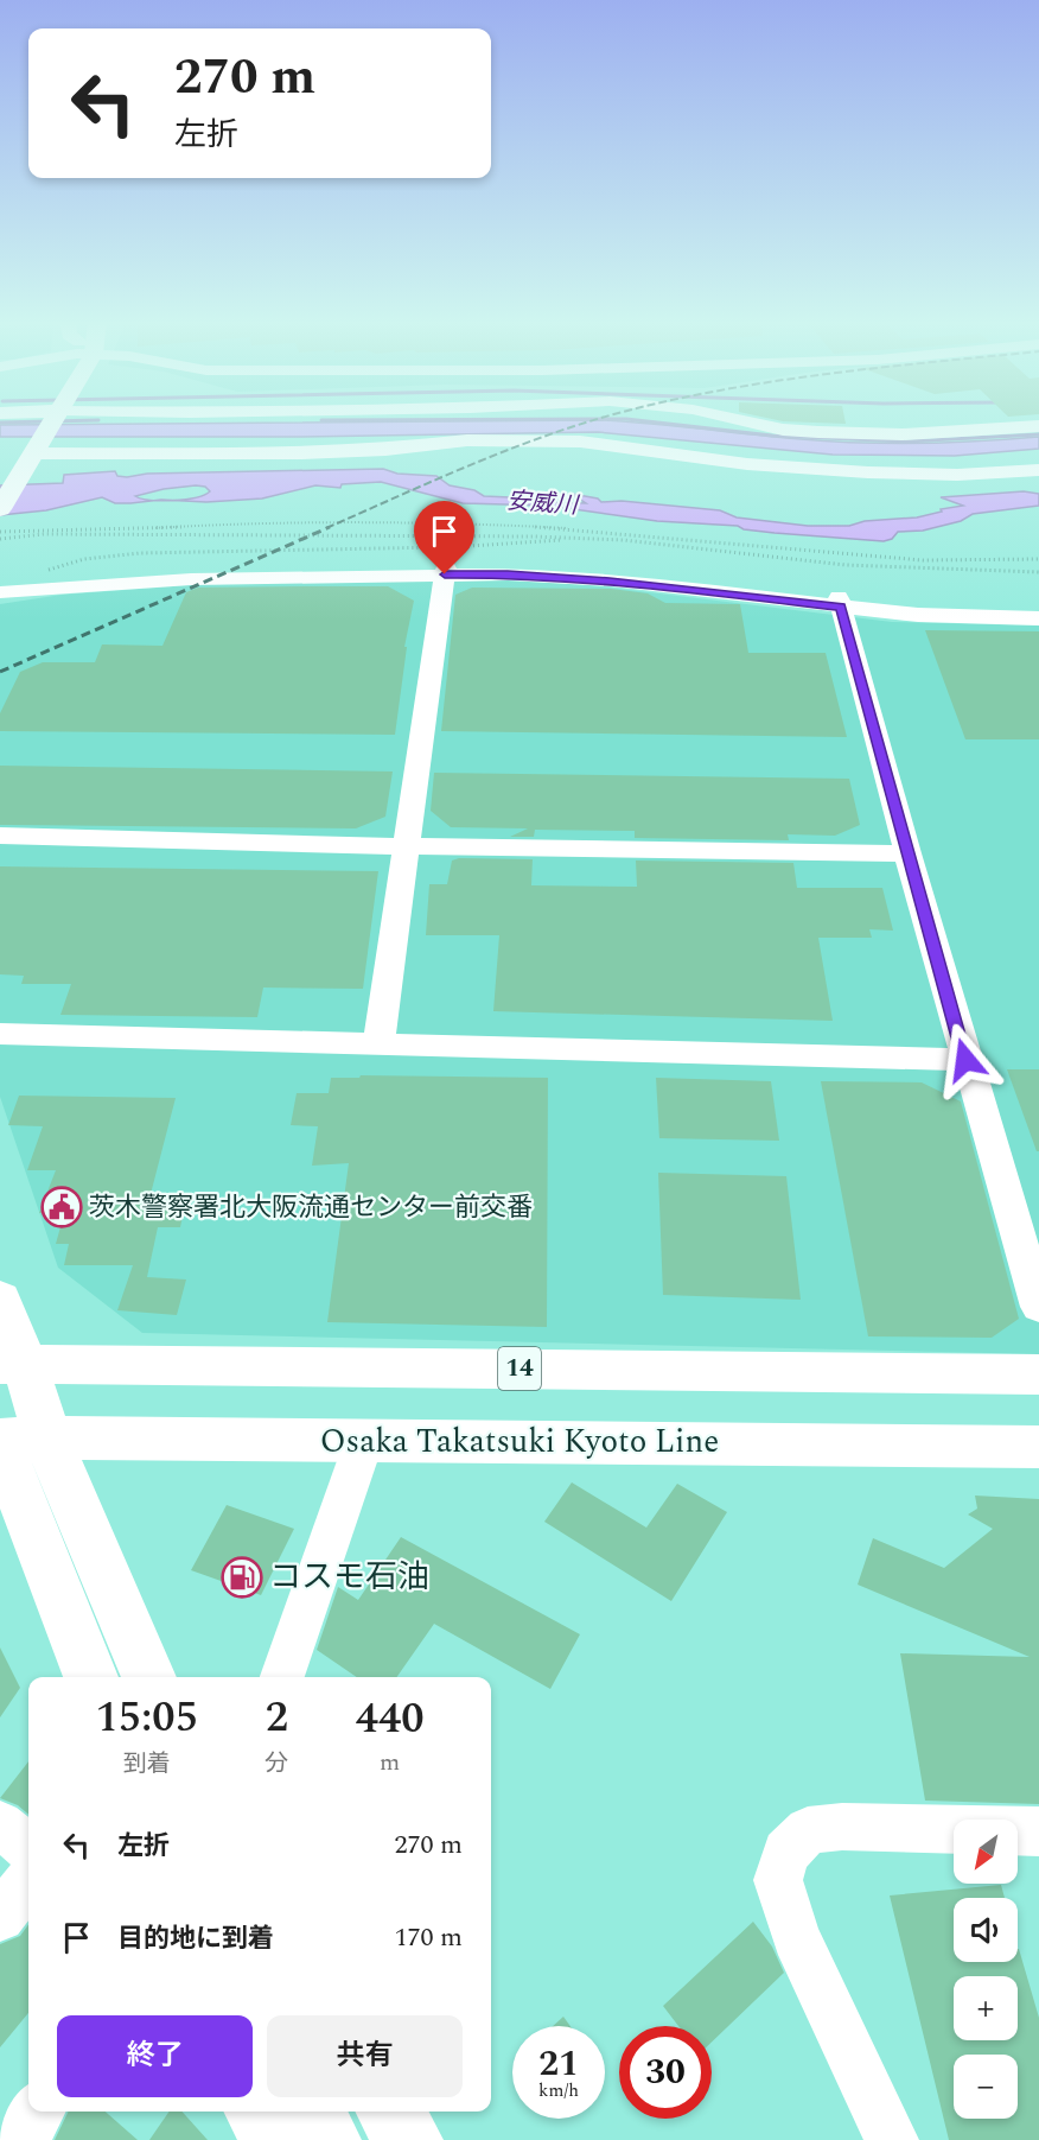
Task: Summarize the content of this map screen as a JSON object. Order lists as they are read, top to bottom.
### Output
{
  "streets": {
    "main road": ["14", "Osaka Takatsuki Kyoto Line"]
  },
  "water": ["安威川"],
  "places": {
    "public building": ["茨木警察署北大阪流通センター前交番"],
    "fuel station": ["コスモ石油"]
  },
  "north": "bottom left",
  "page": {
    "turn": ["270 m", "左折"],
    "eta": [
      "15:05",
      "到着",
      "2",
      "分",
      "440",
      "m"
    ],
    "list": [
      {
        "name": "左折",
        "value": "270 m"
      },
      {
        "name": "目的地に到着",
        "value": "170 m"
      }
    ],
    "map_buttons": ["+", "−"],
    "buttons": ["終了", "共有"],
    "speed": "21 km/h",
    "limit": "30"
  }
}
